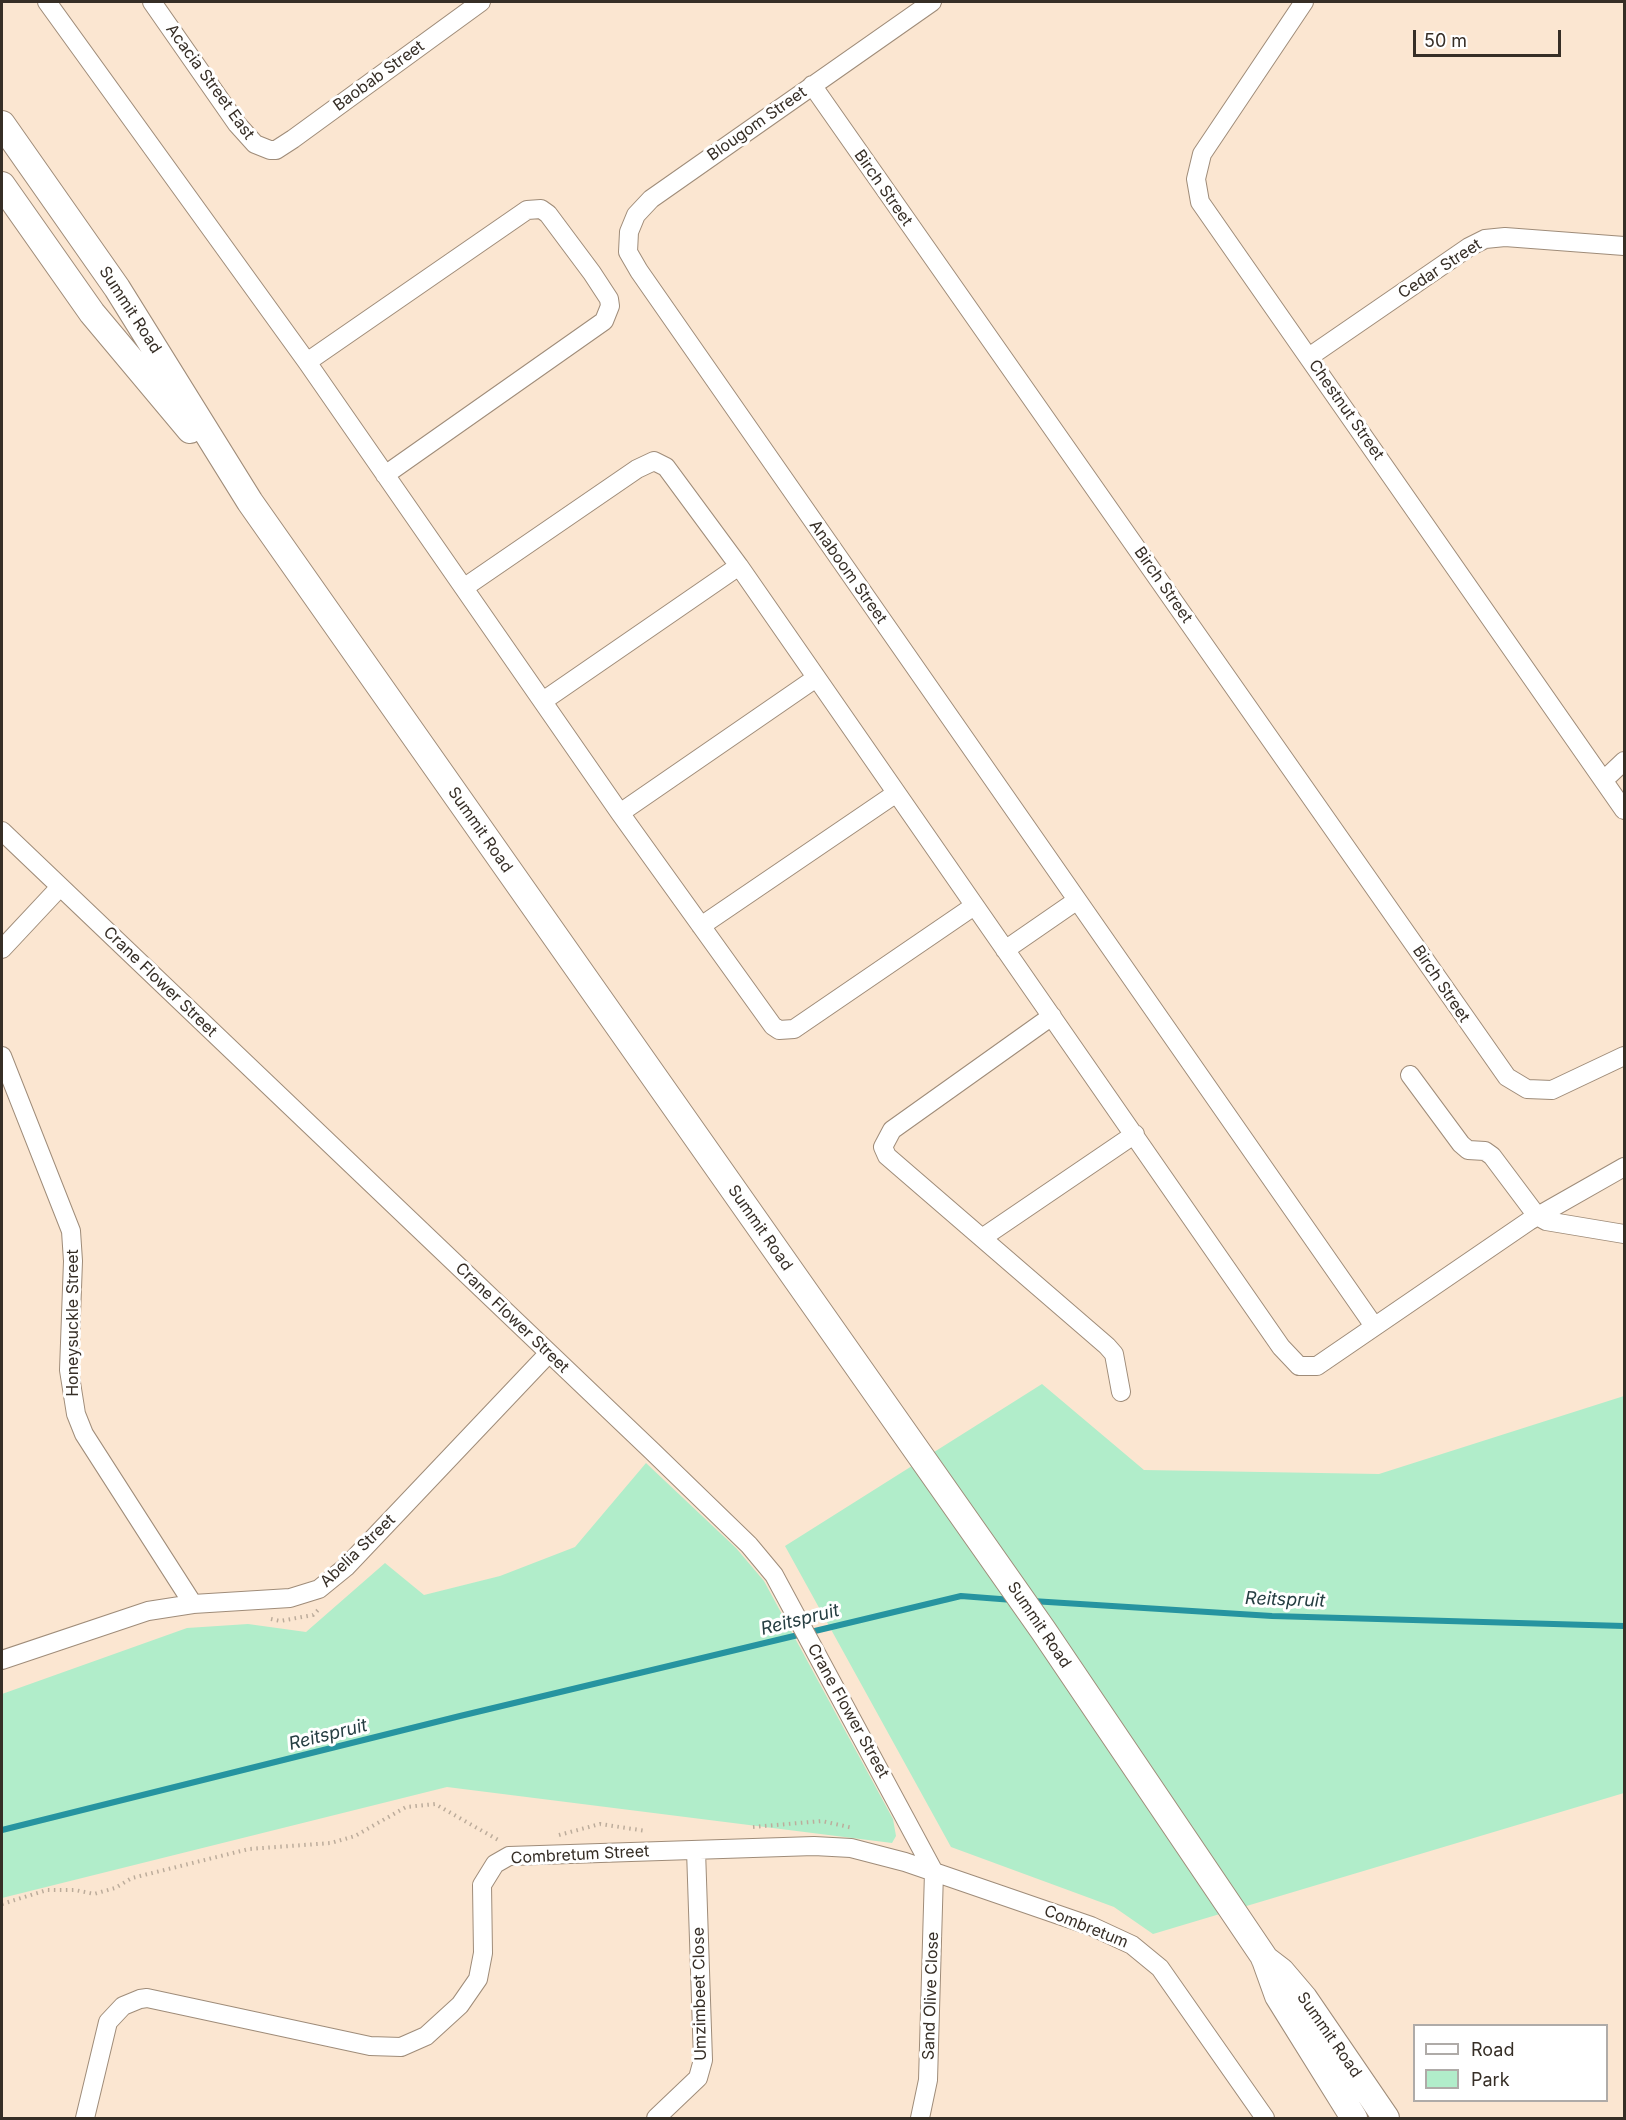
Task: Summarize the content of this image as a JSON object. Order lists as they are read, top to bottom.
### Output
{
  "streets": {
    "main road": ["Summit Road"],
    "street": [
      "Baobab Street",
      "Acacia Street East",
      "Blougom Street",
      "Birch Street",
      "Cedar Street",
      "Chestnut Street",
      "Anaboom Street",
      "Crane Flower Street",
      "Honeysuckle Street",
      "Abelia Street",
      "Combretum Street",
      "Combretum",
      "Umzimbeet Close",
      "Sand Olive Close"
    ]
  },
  "crossings": [
    ["Baobab Street", "Acacia Street East"],
    ["Blougom Street", "Birch Street"],
    ["Blougom Street", "Anaboom Street"],
    ["Cedar Street", "Chestnut Street"],
    ["Crane Flower Street", "Abelia Street"],
    ["Crane Flower Street", "Combretum Street"],
    ["Crane Flower Street", "Combretum"],
    ["Crane Flower Street", "Sand Olive Close"],
    ["Honeysuckle Street", "Abelia Street"],
    ["Combretum Street", "Combretum"],
    ["Combretum Street", "Umzimbeet Close"],
    ["Combretum Street", "Sand Olive Close"],
    ["Combretum", "Sand Olive Close"]
  ],
  "water": ["Reitspruit"],
  "legend": ["Road", "Park"],
  "scale_bar": "50 m"
}
